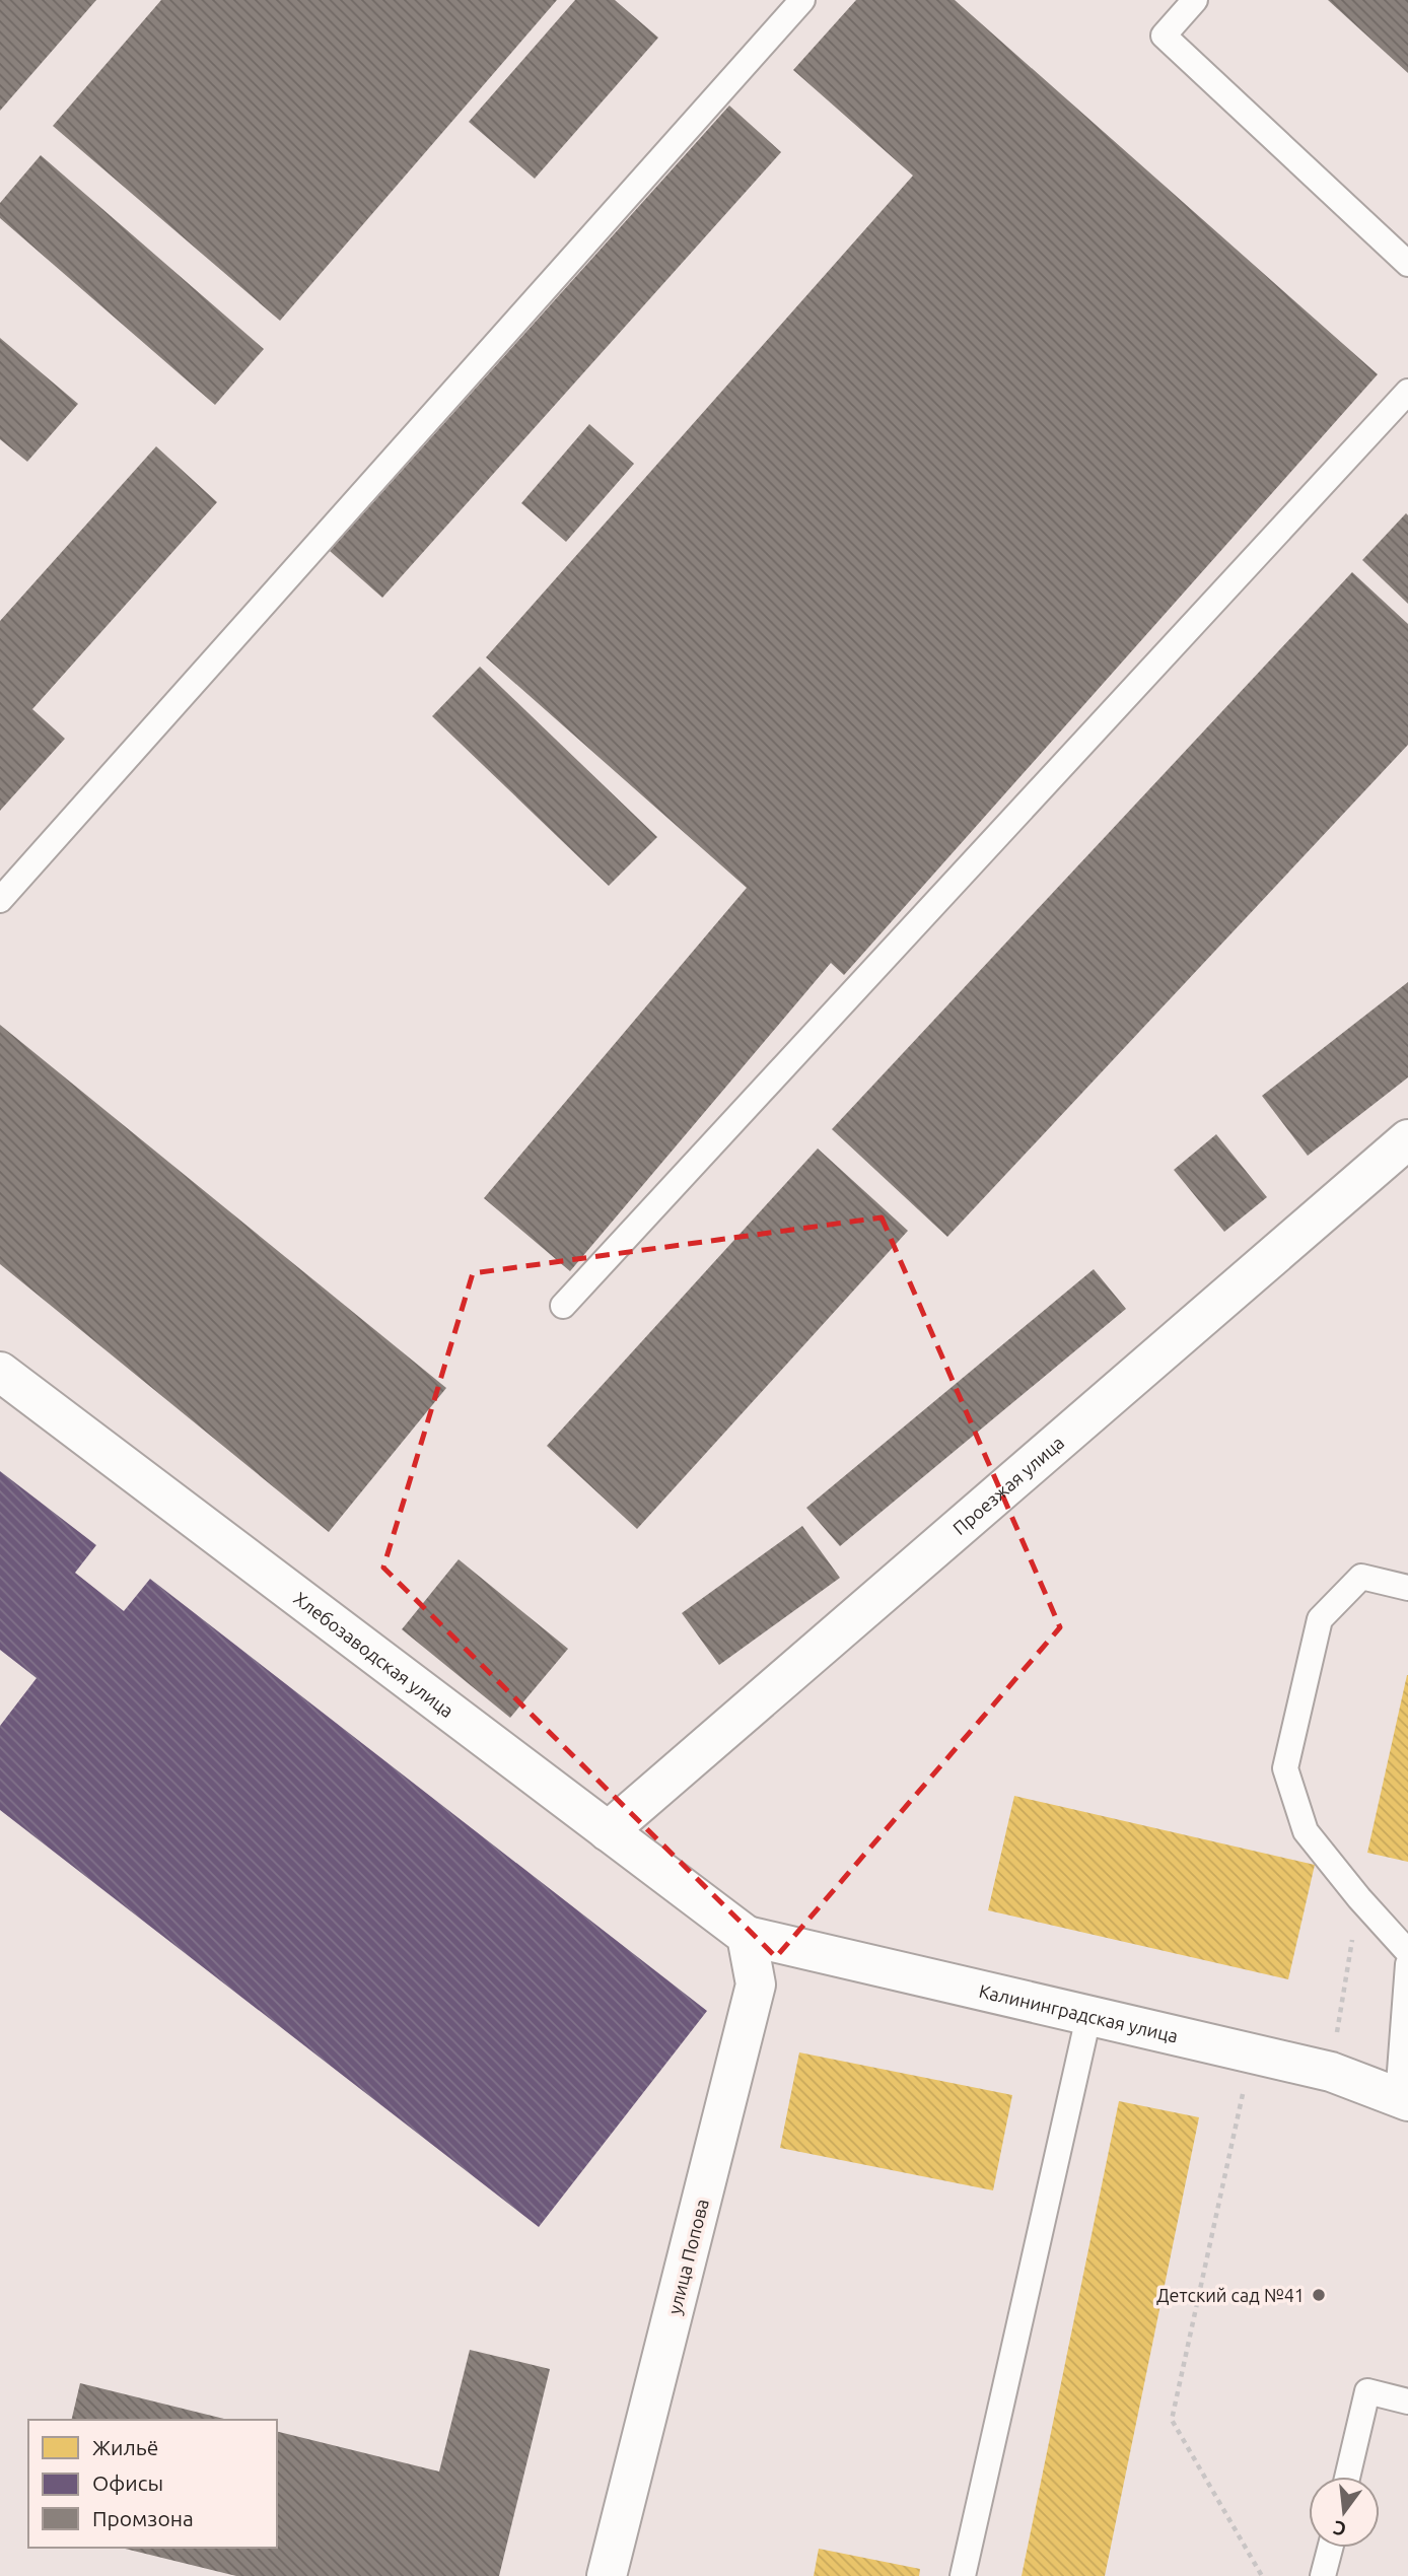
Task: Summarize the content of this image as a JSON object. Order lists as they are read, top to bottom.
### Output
{
  "streets": {
    "street": [
      "Проезжая улица",
      "Хлебозаводская улица",
      "Калининградская улица",
      "улица Попова"
    ]
  },
  "crossings": [
    ["Проезжая улица", "Хлебозаводская улица"],
    ["Хлебозаводская улица", "Калининградская улица"],
    ["Хлебозаводская улица", "улица Попова"],
    ["Калининградская улица", "улица Попова"]
  ],
  "places": ["Детский сад №41"],
  "legend": ["Жильё", "Офисы", "Промзона"],
  "north": "bottom"
}
